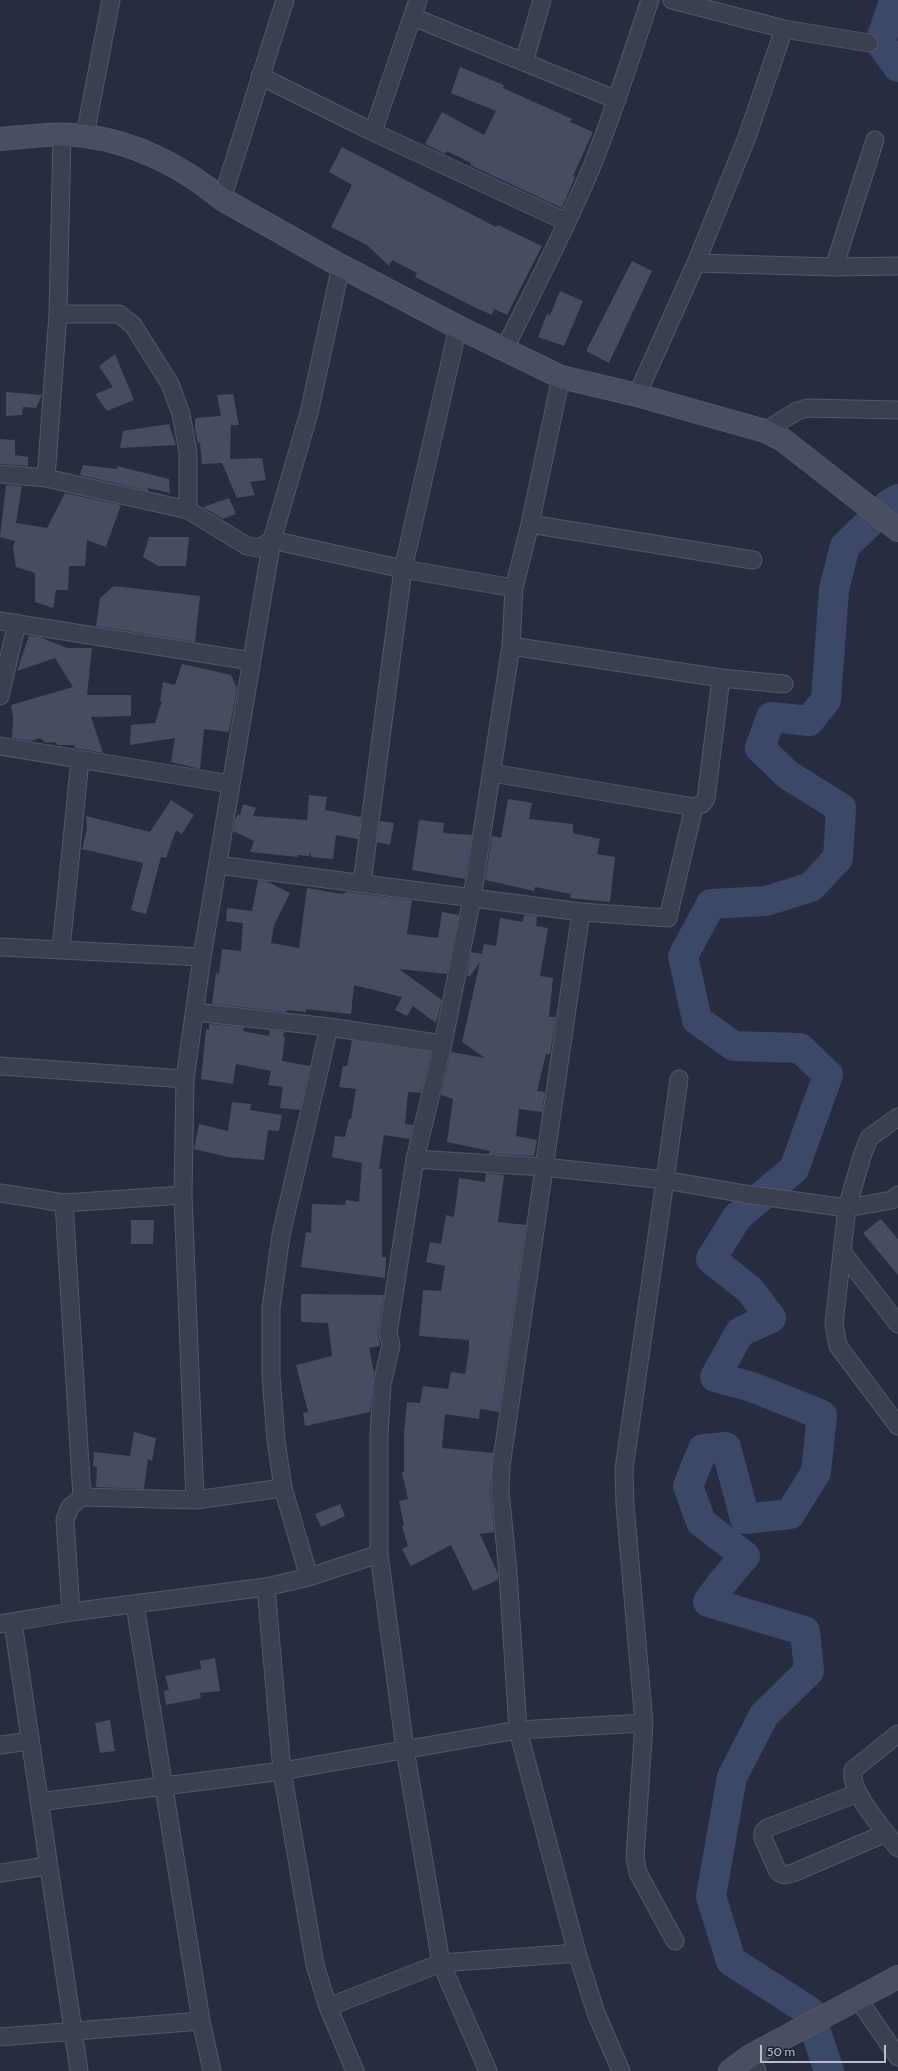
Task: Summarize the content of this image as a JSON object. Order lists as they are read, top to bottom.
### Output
{
  "scale_bar": "50 m"
}
